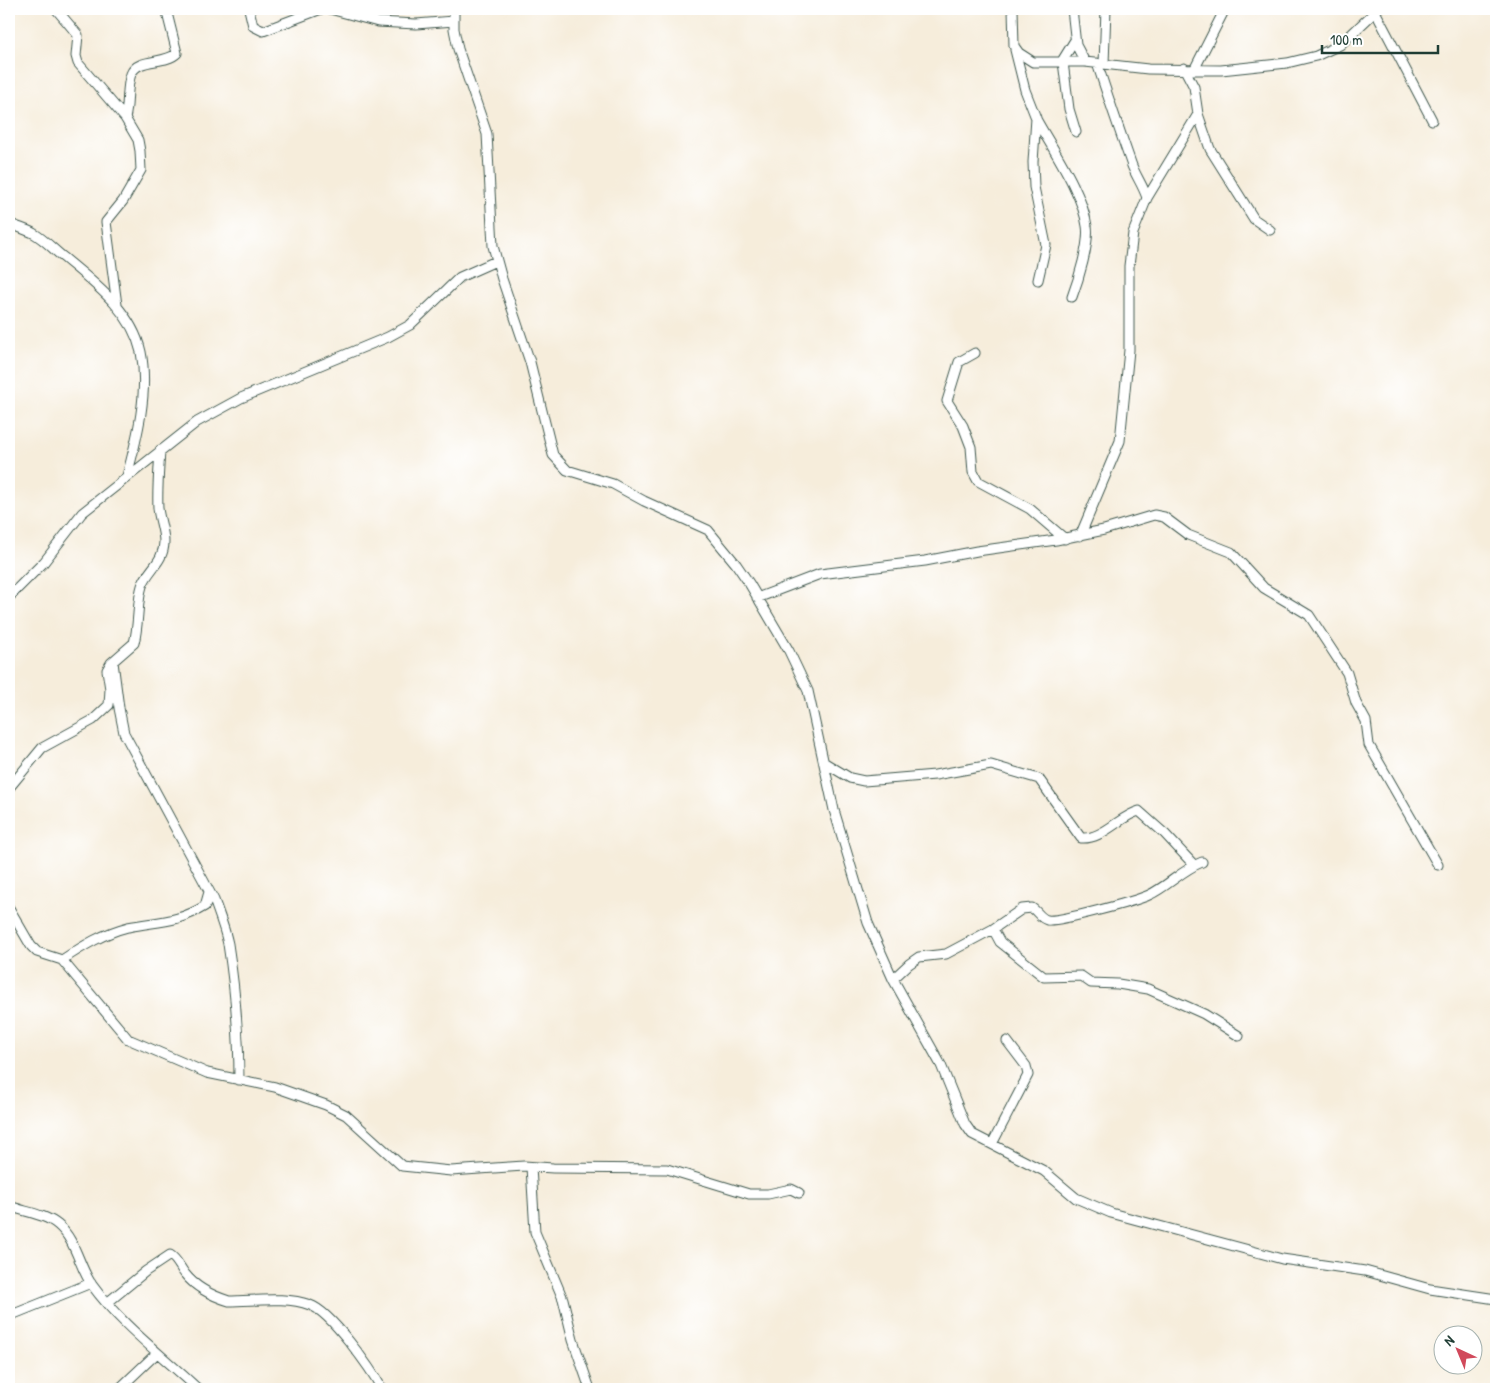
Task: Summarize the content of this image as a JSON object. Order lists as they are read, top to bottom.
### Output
{
  "scale_bar": "100 m",
  "north": "top left"
}
